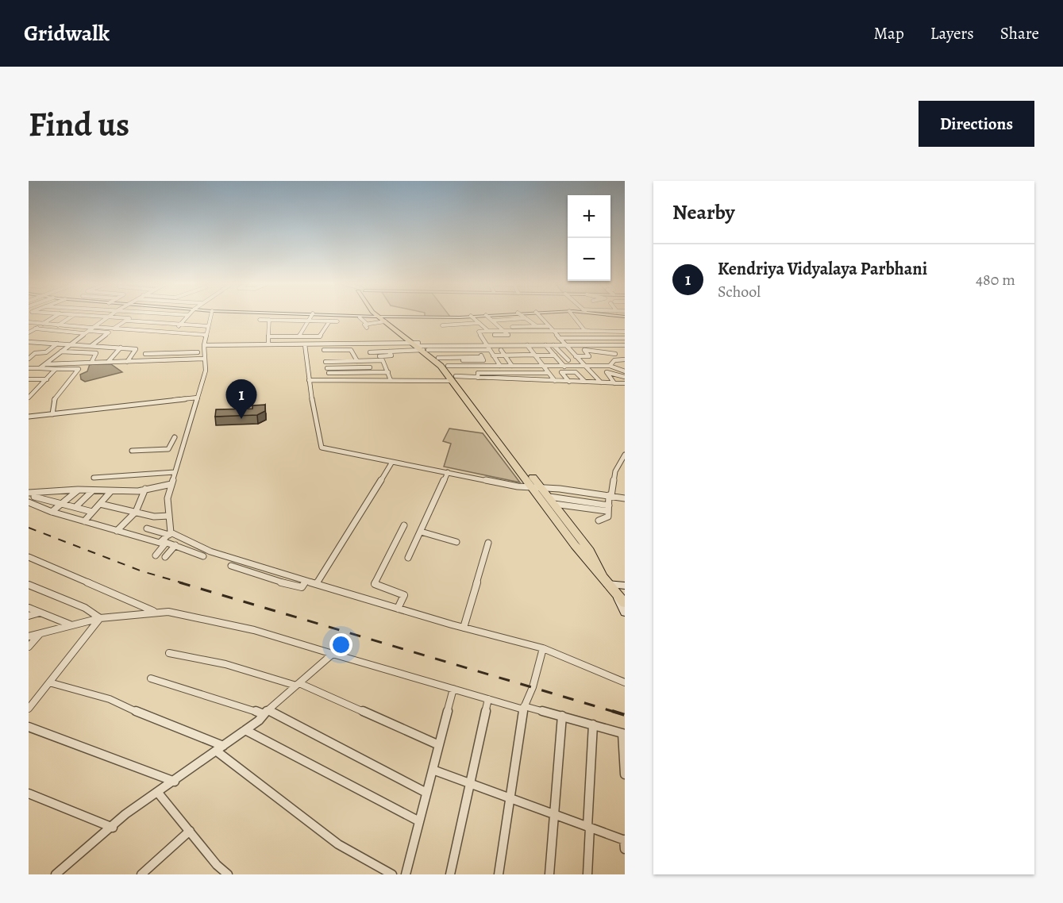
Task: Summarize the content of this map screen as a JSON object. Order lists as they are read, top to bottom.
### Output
{
  "page": {
    "header": "Gridwalk",
    "nav": ["Map", "Layers", "Share"],
    "buttons": "Directions",
    "title": "Find us",
    "heading": "Nearby",
    "map_buttons": ["+", "−"],
    "list": [
      {
        "mark": "1",
        "name": "Kendriya Vidyalaya Parbhani",
        "note": "School",
        "value": "480 m"
      }
    ],
    "pins": "1"
  }
}
